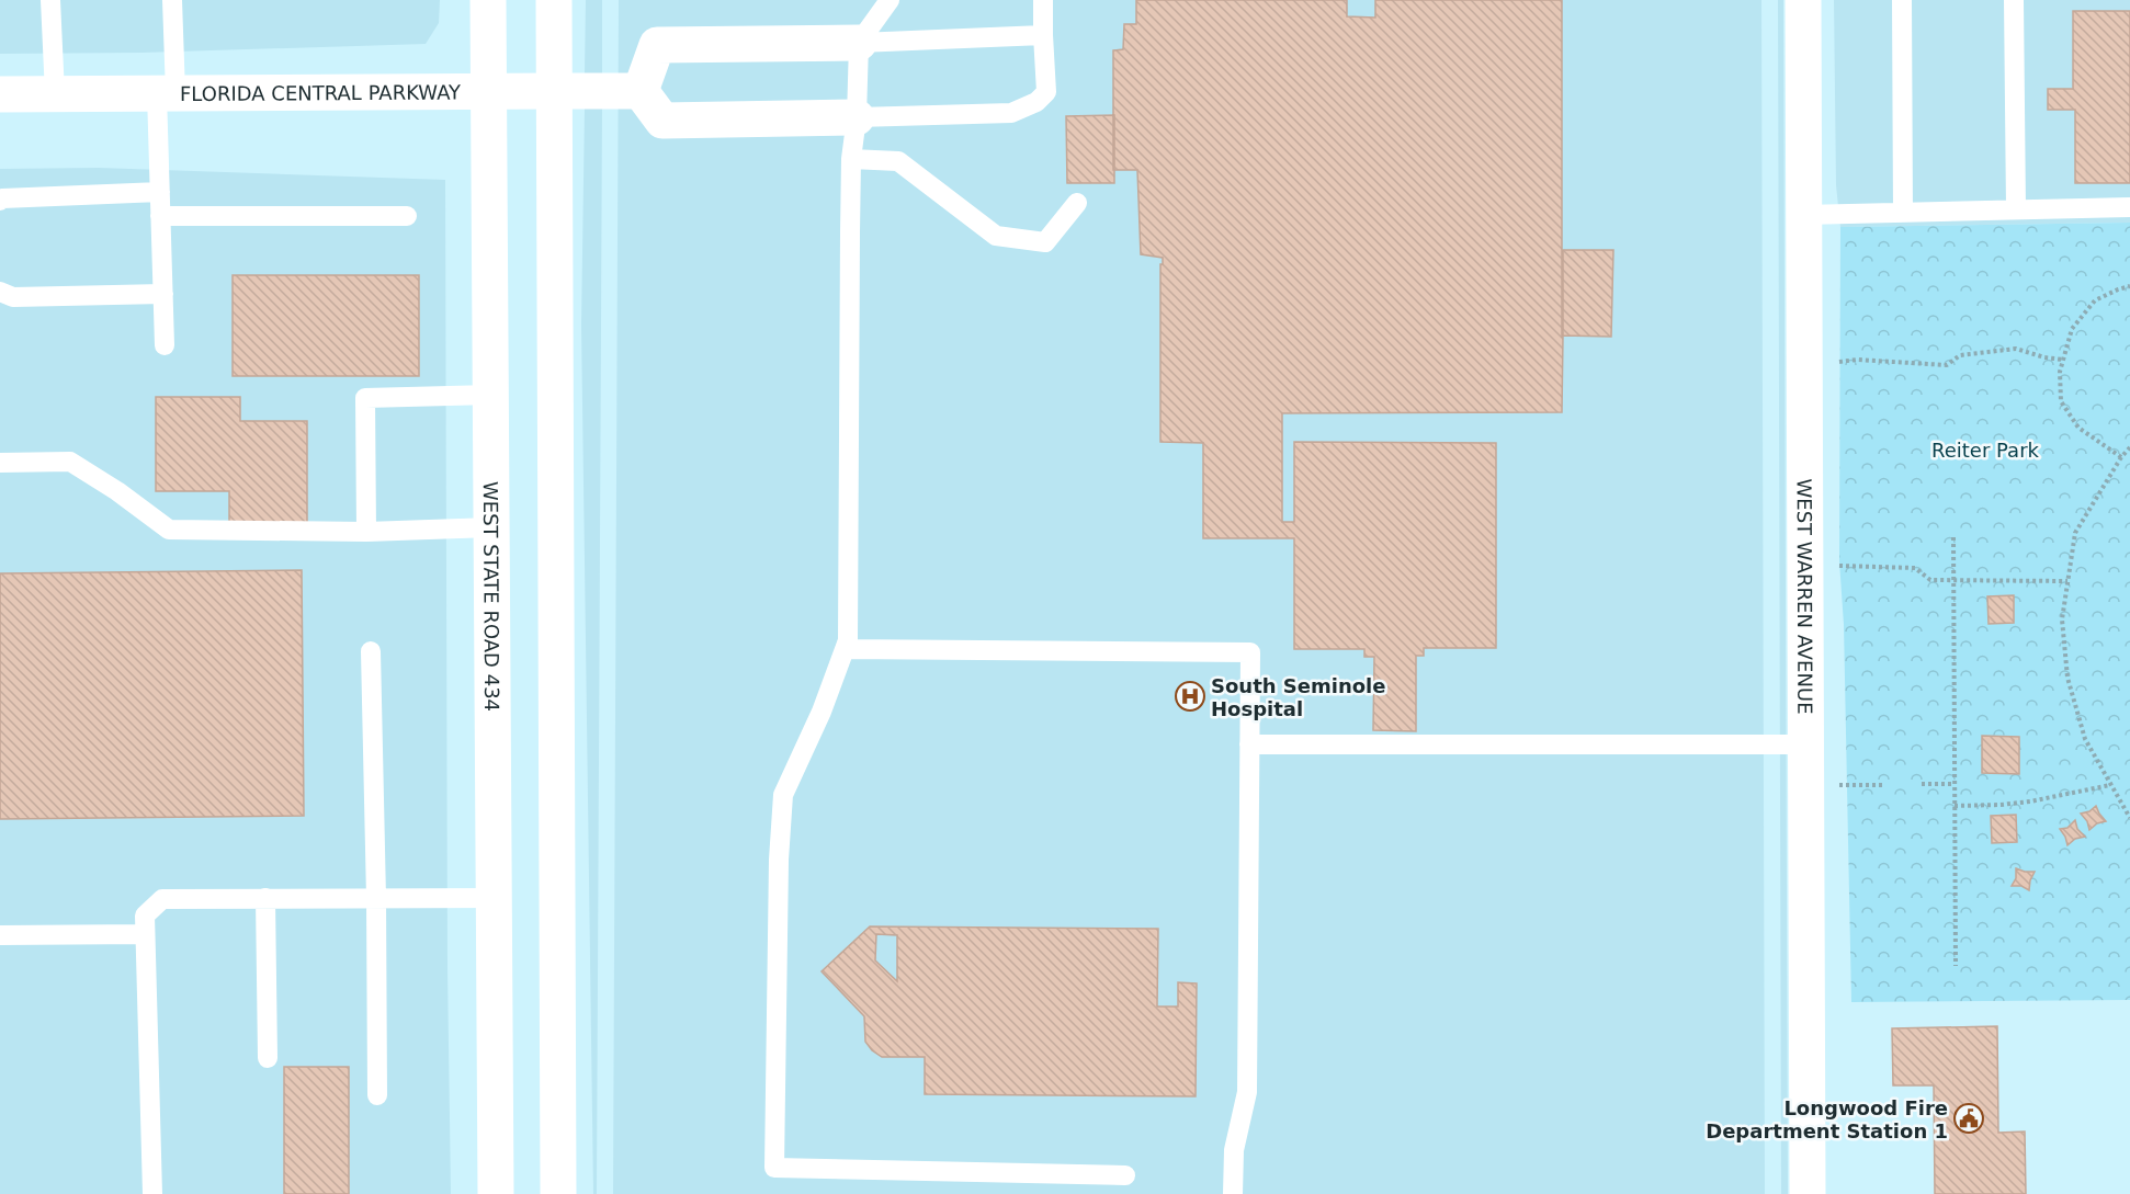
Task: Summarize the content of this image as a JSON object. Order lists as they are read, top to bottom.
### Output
{
  "streets": {
    "main road": ["FLORIDA CENTRAL PARKWAY", "WEST STATE ROAD 434", "WEST WARREN AVENUE"]
  },
  "crossings": [
    ["FLORIDA CENTRAL PARKWAY", "WEST STATE ROAD 434"]
  ],
  "parks": ["Reiter Park"],
  "places": {
    "hospital": ["South Seminole Hospital"],
    "public building": ["Longwood Fire Department Station 1"]
  }
}
